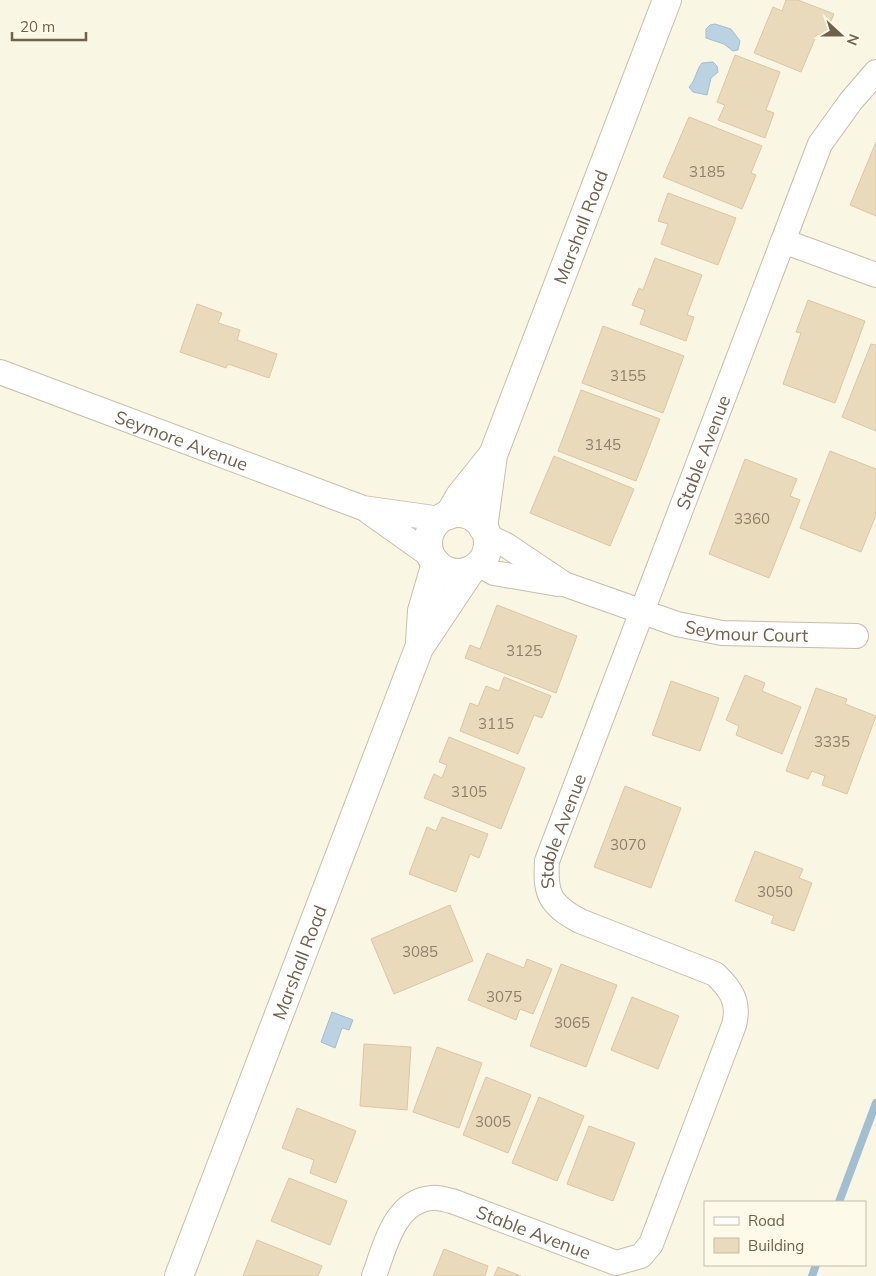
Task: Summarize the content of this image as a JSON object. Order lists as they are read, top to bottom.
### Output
{
  "streets": {
    "street": [
      "Marshall Road",
      "Seymore Avenue",
      "Stable Avenue",
      "Seymour Court"
    ]
  },
  "crossings": [
    ["Marshall Road", "Seymore Avenue"],
    ["Stable Avenue", "Seymour Court"]
  ],
  "house_numbers": [
    "3185",
    "3155",
    "3145",
    "3360",
    "3125",
    "3115",
    "3335",
    "3105",
    "3070",
    "3050",
    "3085",
    "3075",
    "3065",
    "3005"
  ],
  "legend": ["Road", "Building"],
  "scale_bar": "20 m",
  "north": "right"
}
